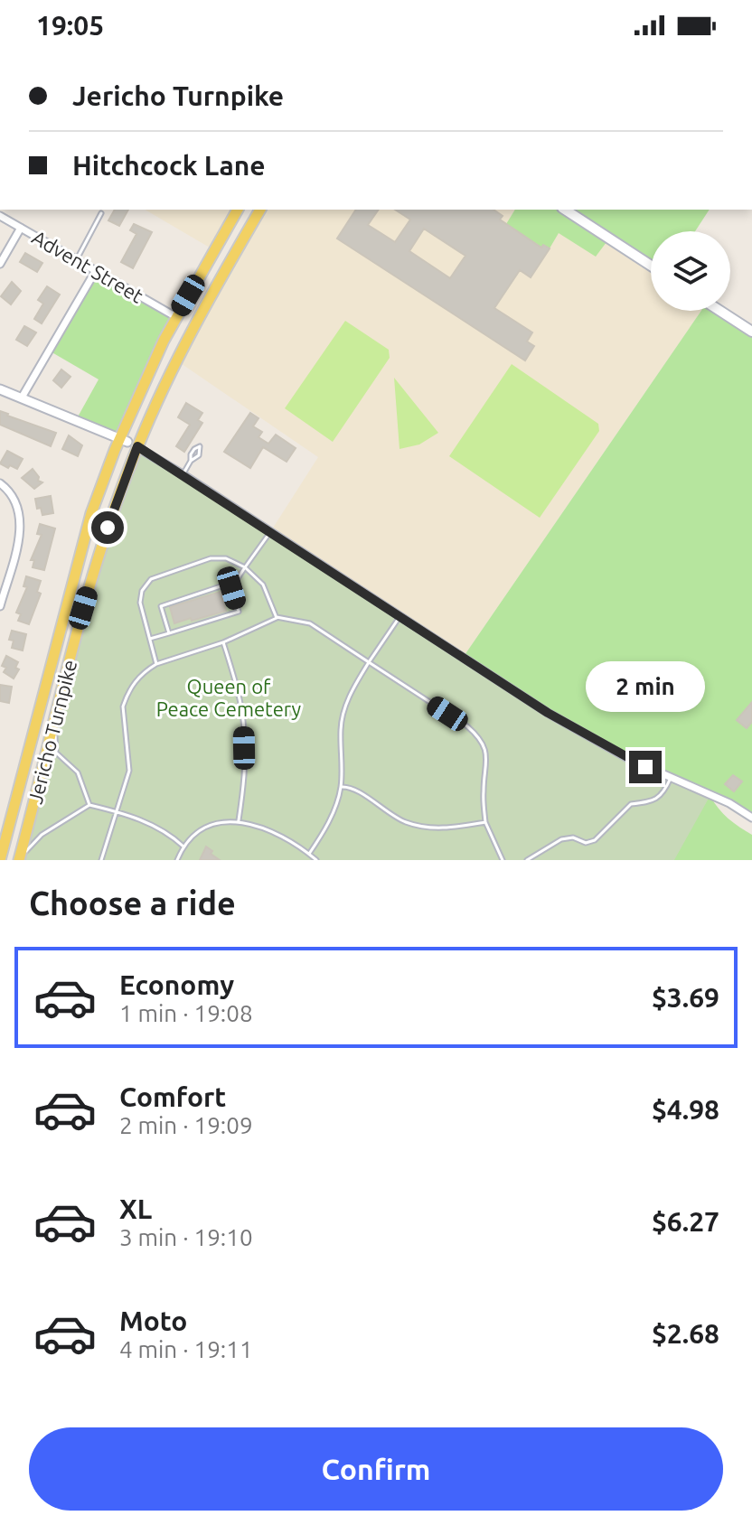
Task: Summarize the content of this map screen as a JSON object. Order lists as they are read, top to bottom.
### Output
{
  "streets": {
    "main road": ["Jericho Turnpike"],
    "street": ["Advent Street"]
  },
  "crossings": [
    ["Advent Street", "Jericho Turnpike"]
  ],
  "parks": ["Queen of Peace Cemetery"],
  "page": {
    "status": "19:05",
    "banner": ["Jericho Turnpike", "Hitchcock Lane"],
    "bubble": "2 min",
    "heading": "Choose a ride",
    "list": [
      {
        "name": "Economy",
        "note": "1 min · 19:08",
        "value": "$3.69"
      },
      {
        "name": "Comfort",
        "note": "2 min · 19:09",
        "value": "$4.98"
      },
      {
        "name": "XL",
        "note": "3 min · 19:10",
        "value": "$6.27"
      },
      {
        "name": "Moto",
        "note": "4 min · 19:11",
        "value": "$2.68"
      }
    ],
    "buttons": "Confirm"
  }
}
